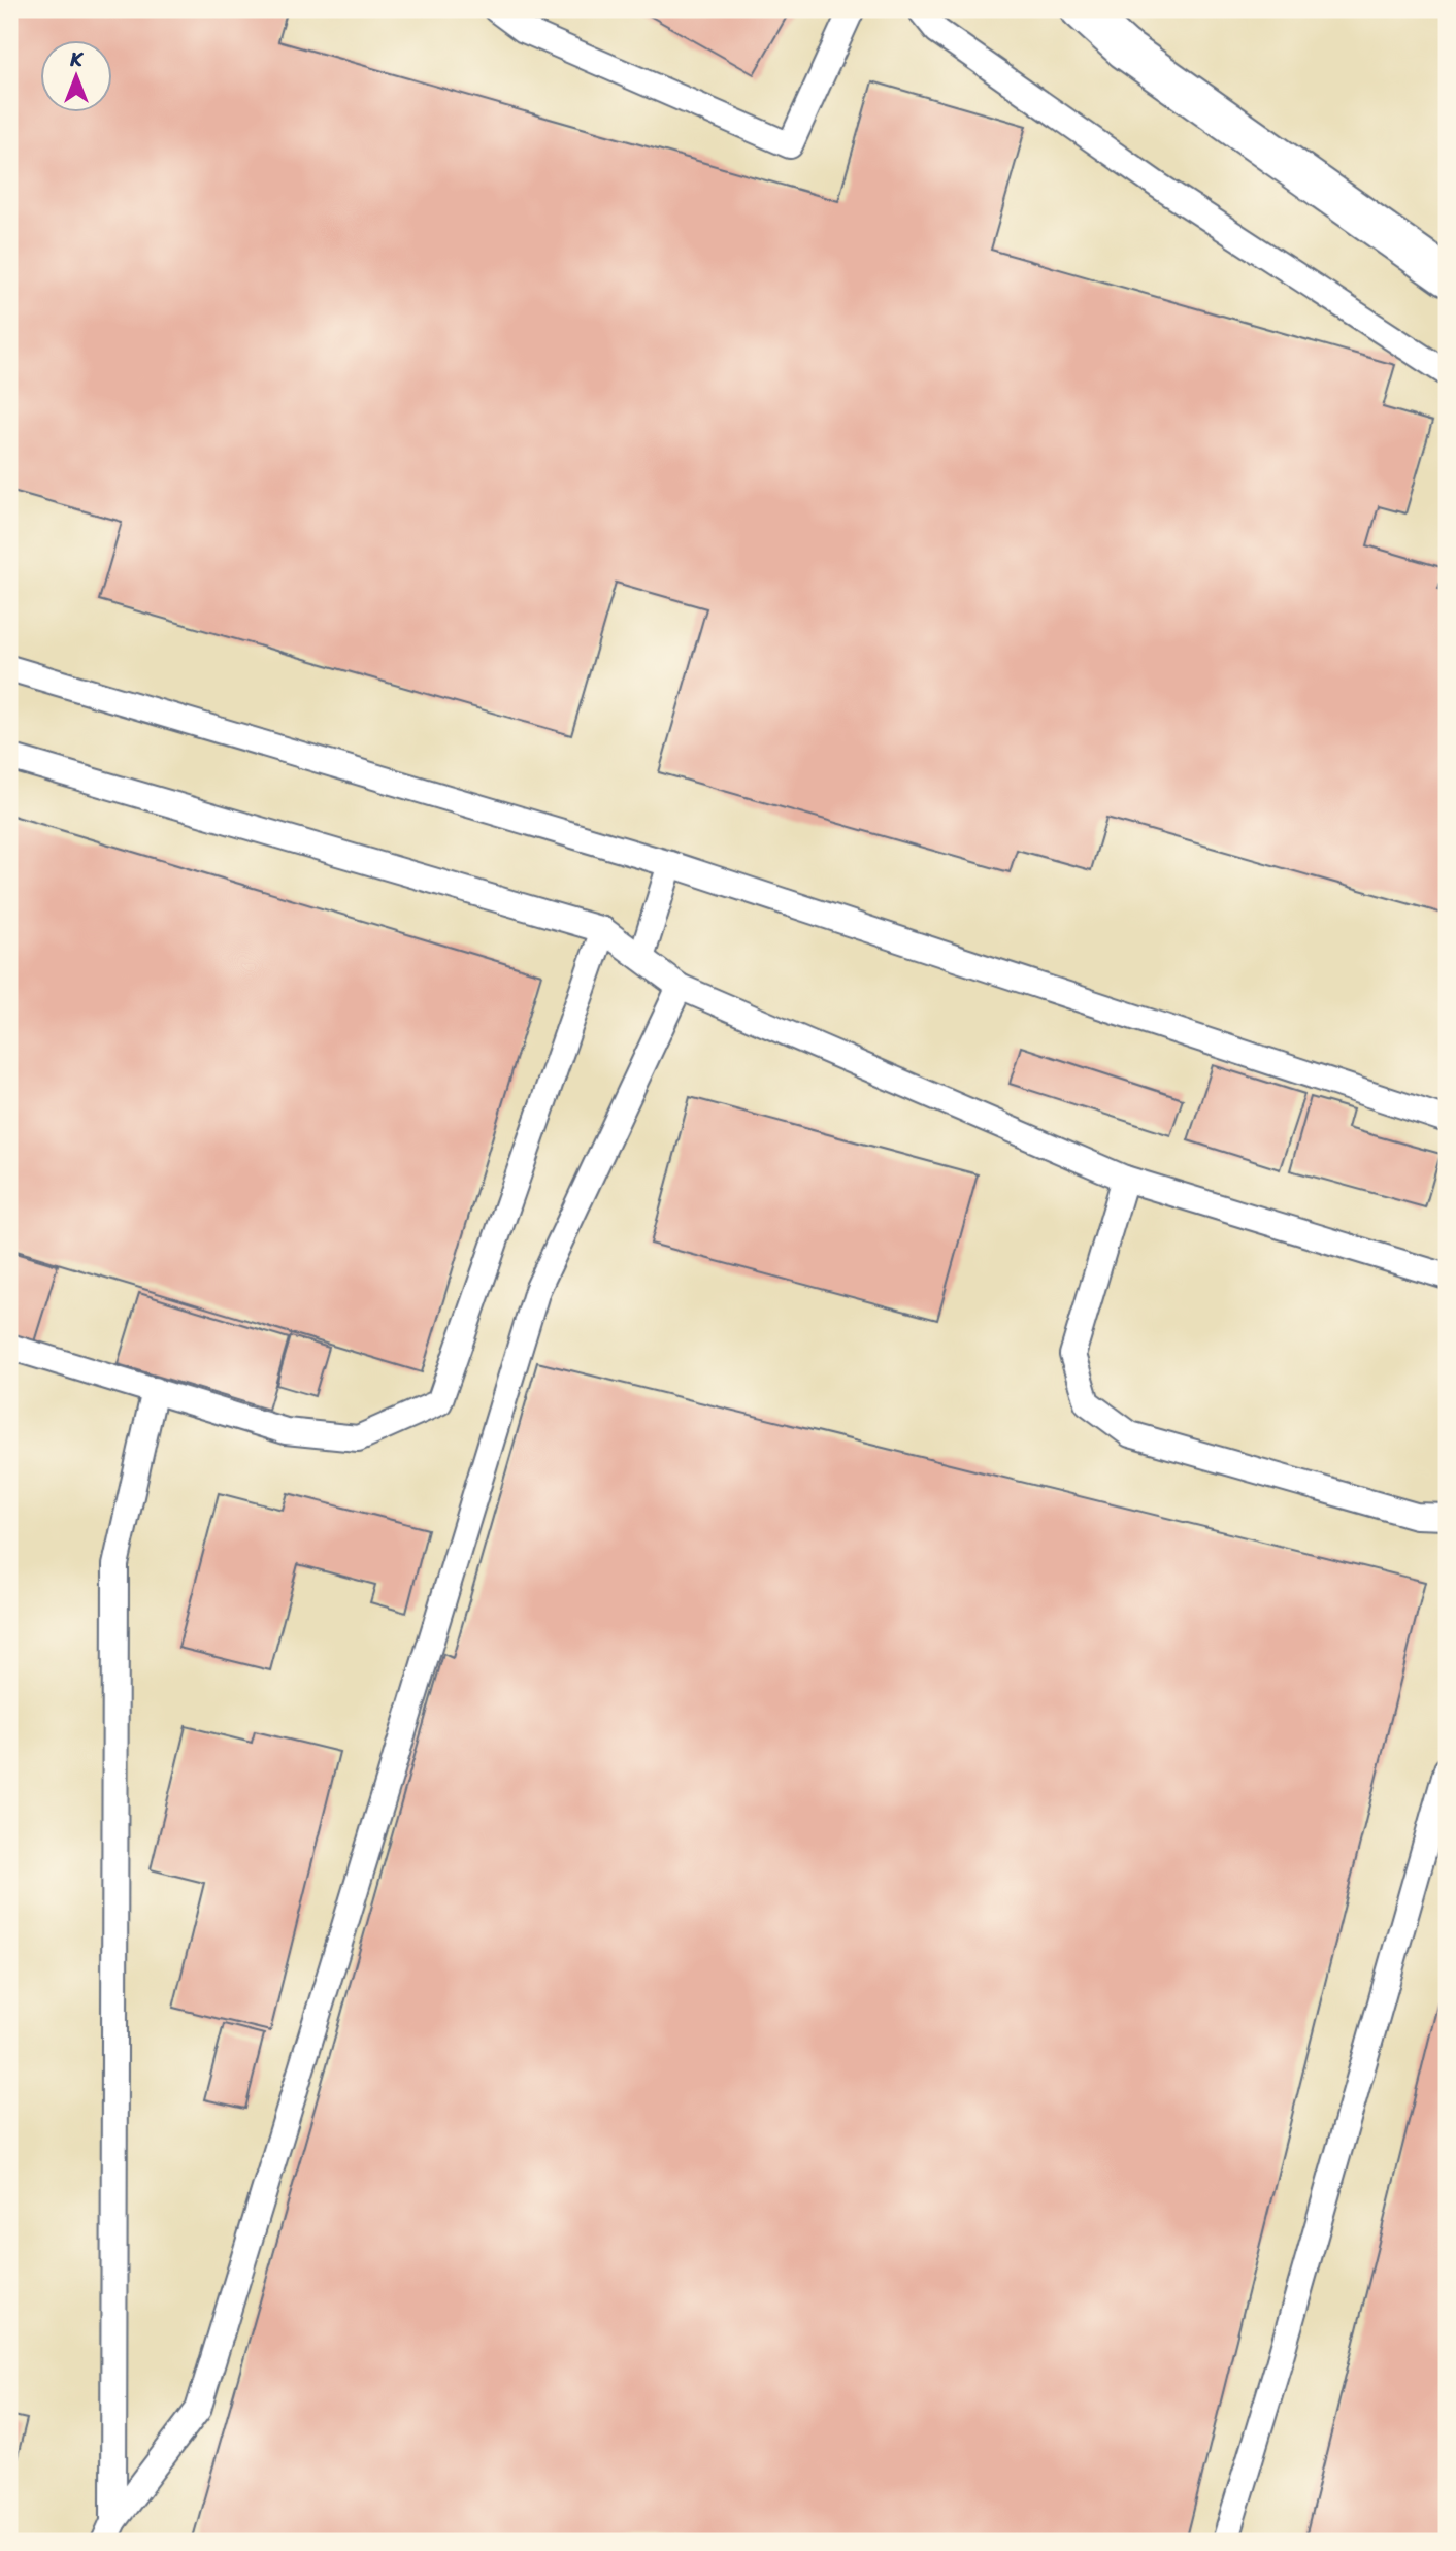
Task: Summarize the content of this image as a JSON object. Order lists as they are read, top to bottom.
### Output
{
  "north": "top"
}
